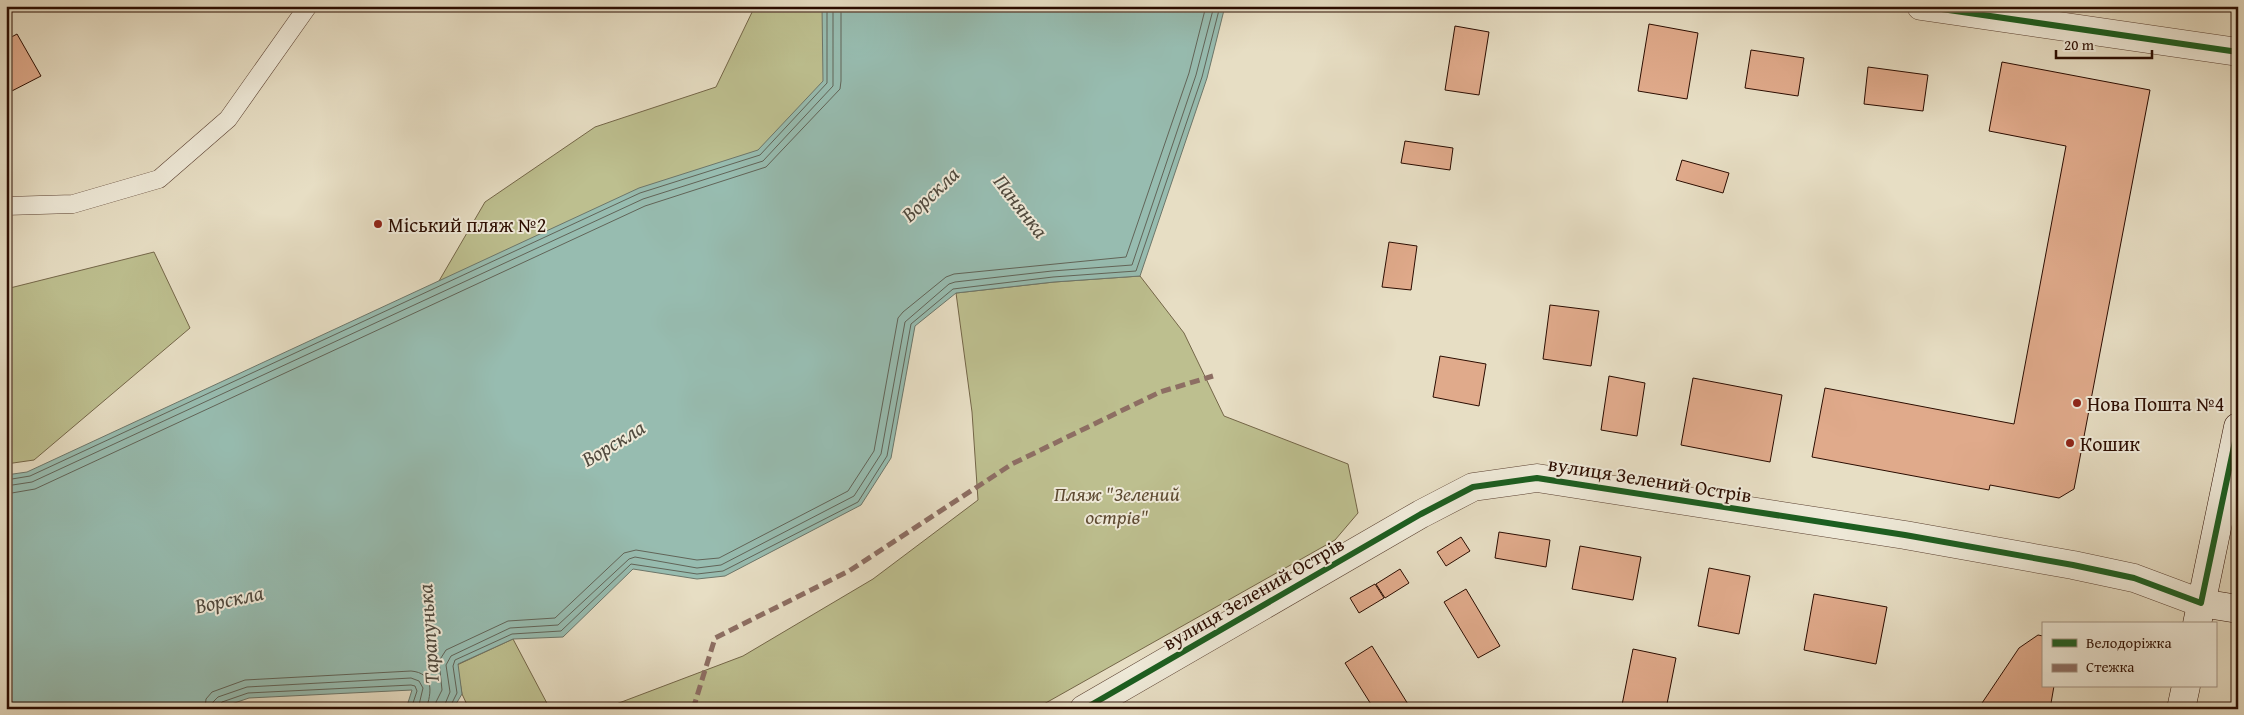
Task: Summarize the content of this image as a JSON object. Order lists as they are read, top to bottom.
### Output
{
  "streets": {
    "street": ["вулиця Зелений Острів"]
  },
  "water": ["Ворскла", "Панянка", "Тарапунька"],
  "parks": ["Пляж \"Зелений острів\""],
  "places": ["Міський пляж №2", "Нова Пошта №4", "Кошик"],
  "legend": ["Велодоріжка", "Стежка"],
  "scale_bar": "20 m"
}
